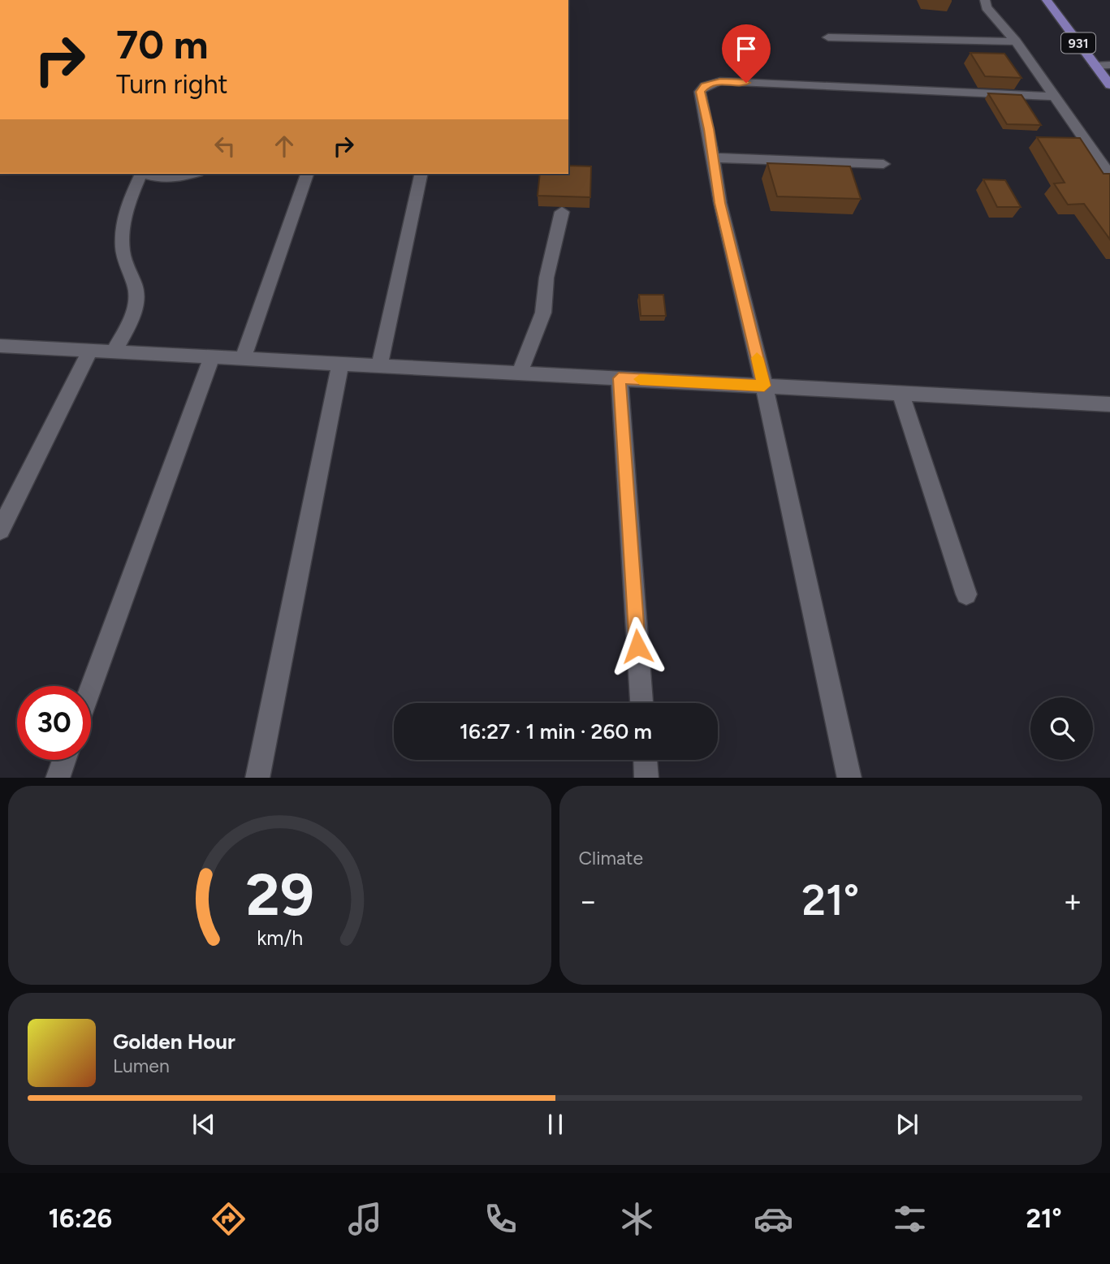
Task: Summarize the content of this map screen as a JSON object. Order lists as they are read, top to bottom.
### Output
{
  "streets": {
    "main road": ["931"]
  },
  "page": {
    "turn": ["70 m", "Turn right"],
    "limit": "30",
    "trip": "16:27 · 1 min · 260 m",
    "tile": "Climate",
    "heat": ["−", "21°", "+"],
    "song": ["Golden Hour", "Lumen"],
    "tabs": ["16:26", "21°"],
    "gauge": ["29", "km/h"]
  }
}
